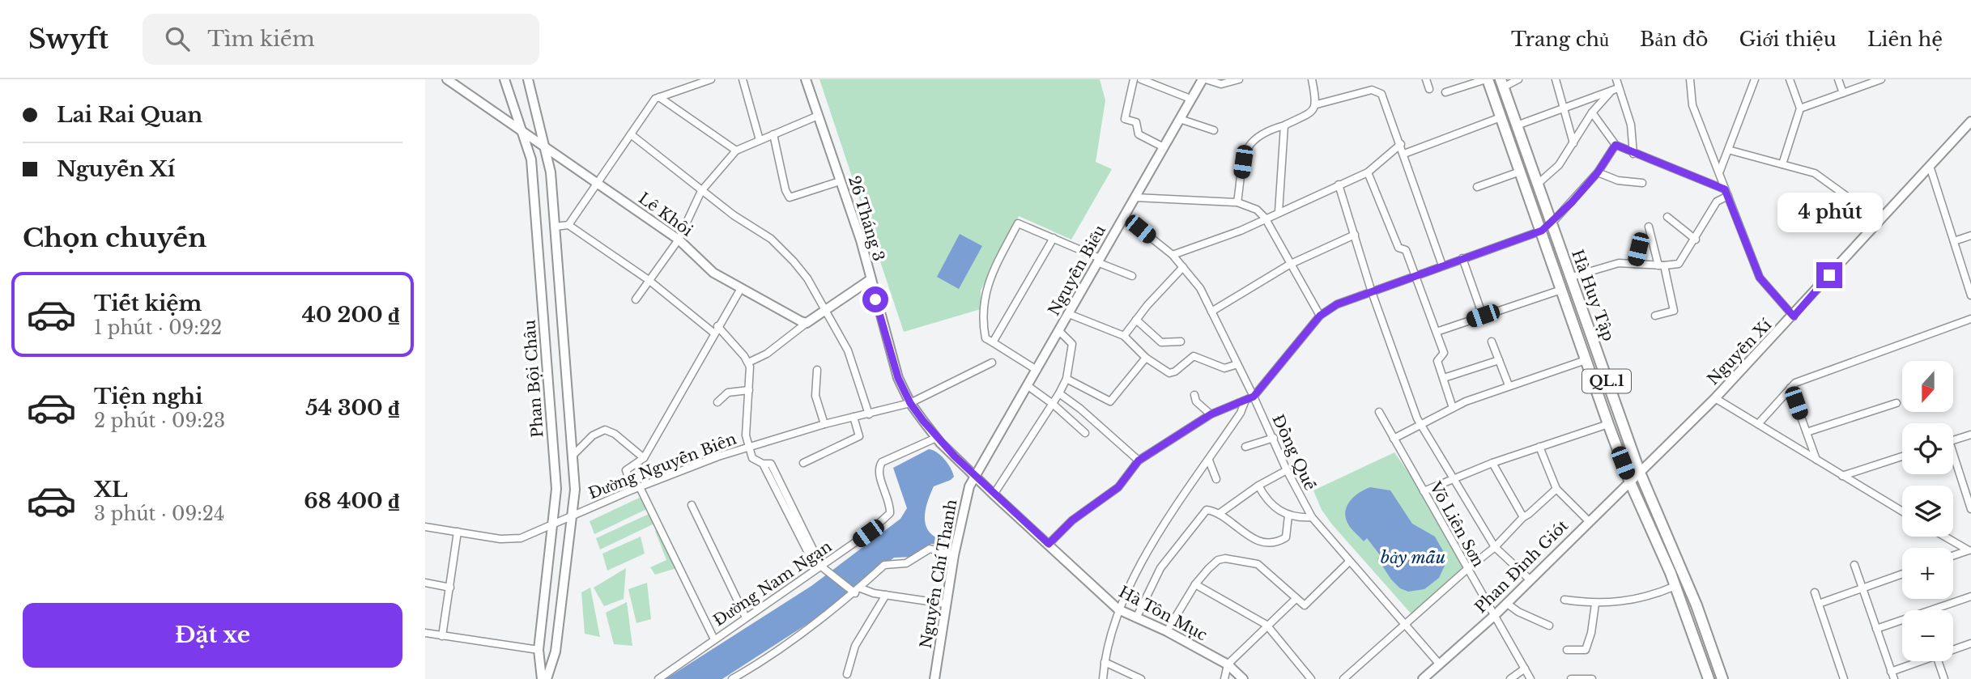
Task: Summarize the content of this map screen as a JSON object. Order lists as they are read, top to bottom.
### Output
{
  "streets": {
    "main road": ["Hà Huy Tập", "QL.1"],
    "street": [
      "Lê Khôi",
      "26 Tháng 3",
      "Nguyễn Biểu",
      "Nguyễn Xí",
      "Phan Bội Châu",
      "Đồng Quế",
      "Đường Nguyễn Biên",
      "Võ Liên Sơn",
      "Phan Đình Giót",
      "Nguyễn Chí Thanh",
      "Đường Nam Ngạn",
      "Hà Tôn Mục"
    ]
  },
  "crossings": [
    ["Lê Khôi", "Phan Bội Châu"],
    ["26 Tháng 3", "Nguyễn Biểu"],
    ["26 Tháng 3", "Đường Nguyễn Biên"],
    ["26 Tháng 3", "Nguyễn Chí Thanh"],
    ["26 Tháng 3", "Đường Nam Ngạn"],
    ["26 Tháng 3", "Hà Tôn Mục"],
    ["Nguyễn Biểu", "Đồng Quế"],
    ["Nguyễn Biểu", "Nguyễn Chí Thanh"],
    ["Nguyễn Biểu", "Hà Tôn Mục"],
    ["Hà Huy Tập", "Nguyễn Xí"],
    ["Hà Huy Tập", "Phan Đình Giót"],
    ["Nguyễn Xí", "Phan Đình Giót"],
    ["Phan Bội Châu", "Đường Nguyễn Biên"],
    ["Đồng Quế", "Phan Đình Giót"],
    ["Võ Liên Sơn", "Phan Đình Giót"],
    ["Nguyễn Chí Thanh", "Hà Tôn Mục"]
  ],
  "water": ["bảy mẫu"],
  "north": "bottom",
  "page": {
    "header": "Swyft",
    "search": "Tìm kiếm",
    "nav": [
      "Trang chủ",
      "Bản đồ",
      "Giới thiệu",
      "Liên hệ"
    ],
    "banner": ["Lai Rai Quan", "Nguyễn Xí"],
    "bubble": "4 phút",
    "heading": "Chọn chuyến",
    "list": [
      {
        "name": "Tiết kiệm",
        "note": "1 phút · 09:22",
        "value": "40 200 ₫"
      },
      {
        "name": "Tiện nghi",
        "note": "2 phút · 09:23",
        "value": "54 300 ₫"
      },
      {
        "name": "XL",
        "note": "3 phút · 09:24",
        "value": "68 400 ₫"
      }
    ],
    "map_buttons": ["+", "−"],
    "buttons": "Đặt xe"
  }
}
